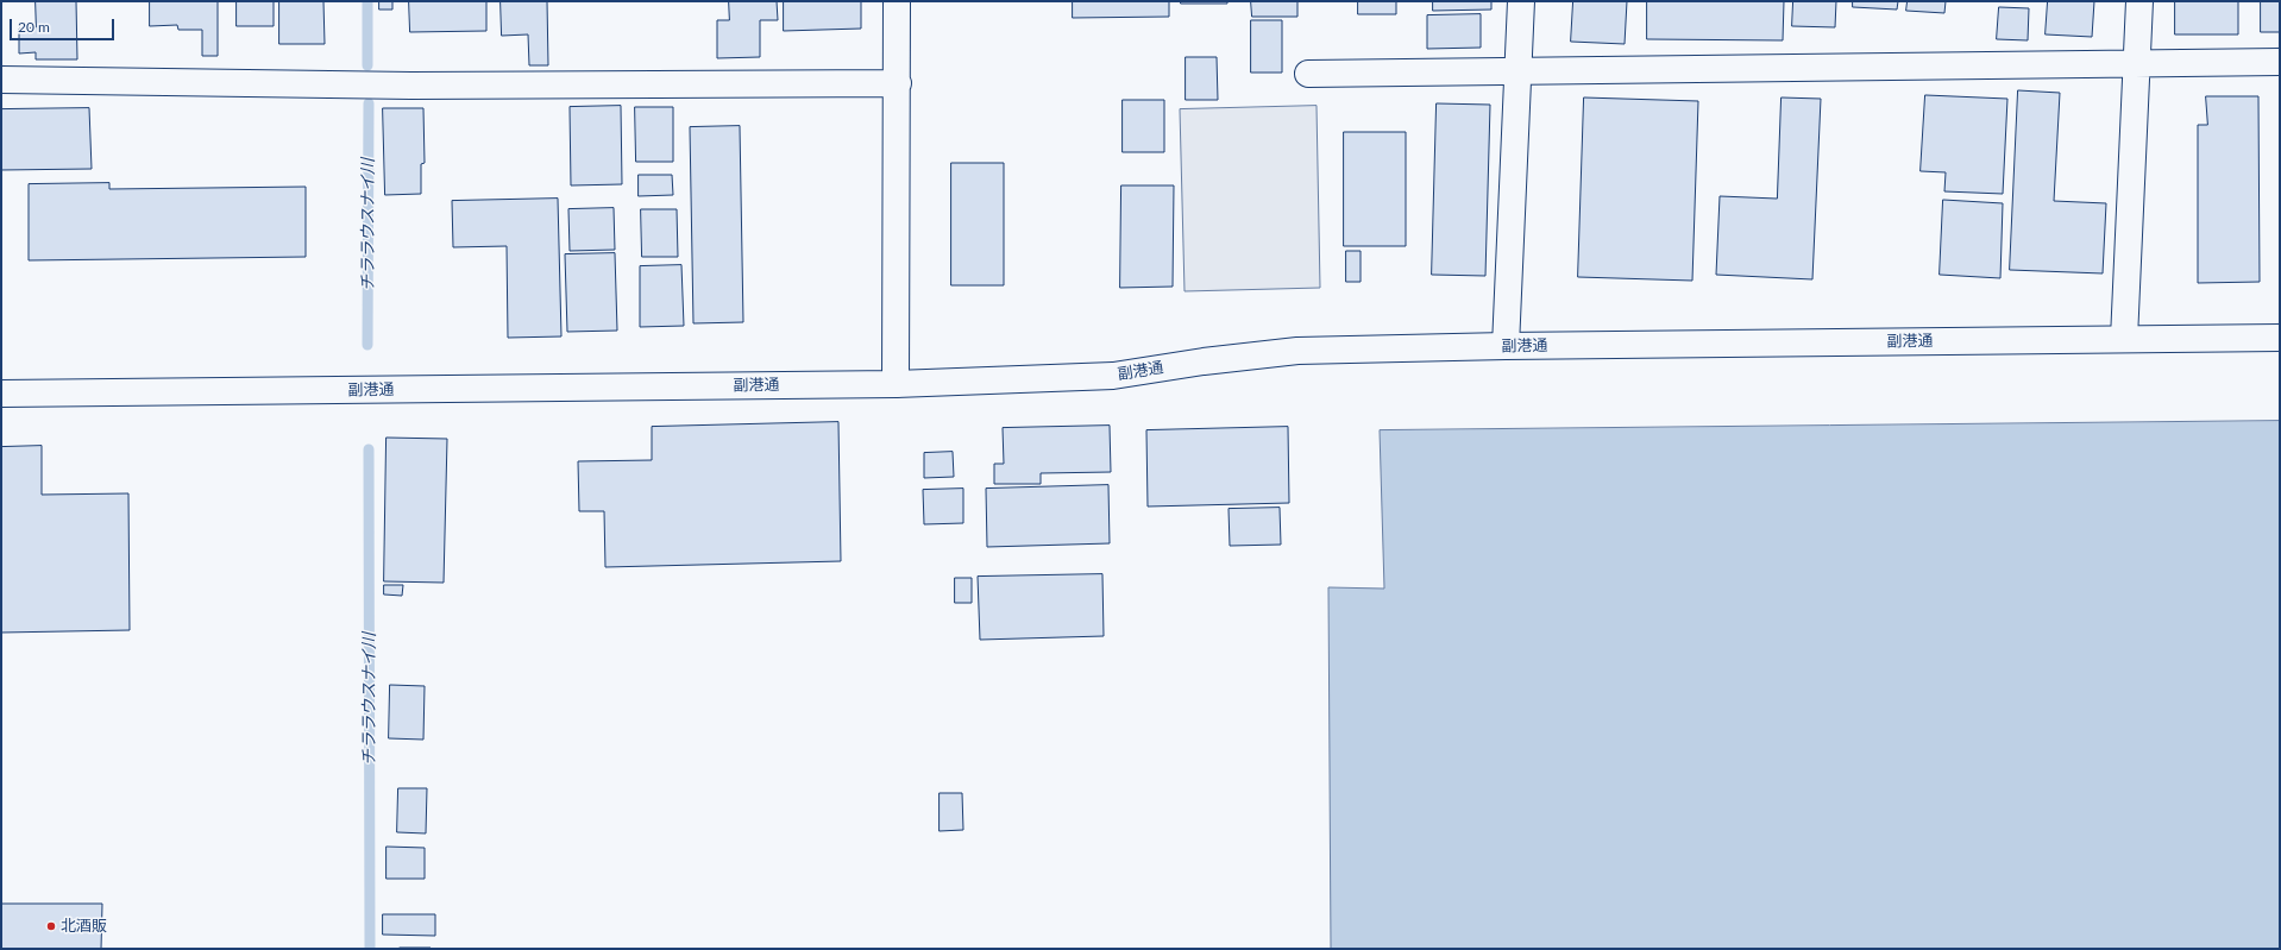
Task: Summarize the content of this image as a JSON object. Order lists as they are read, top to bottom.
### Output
{
  "streets": {
    "street": ["副港通"]
  },
  "water": ["チララウスナイ川"],
  "places": ["北酒販"],
  "scale_bar": "20 m"
}
